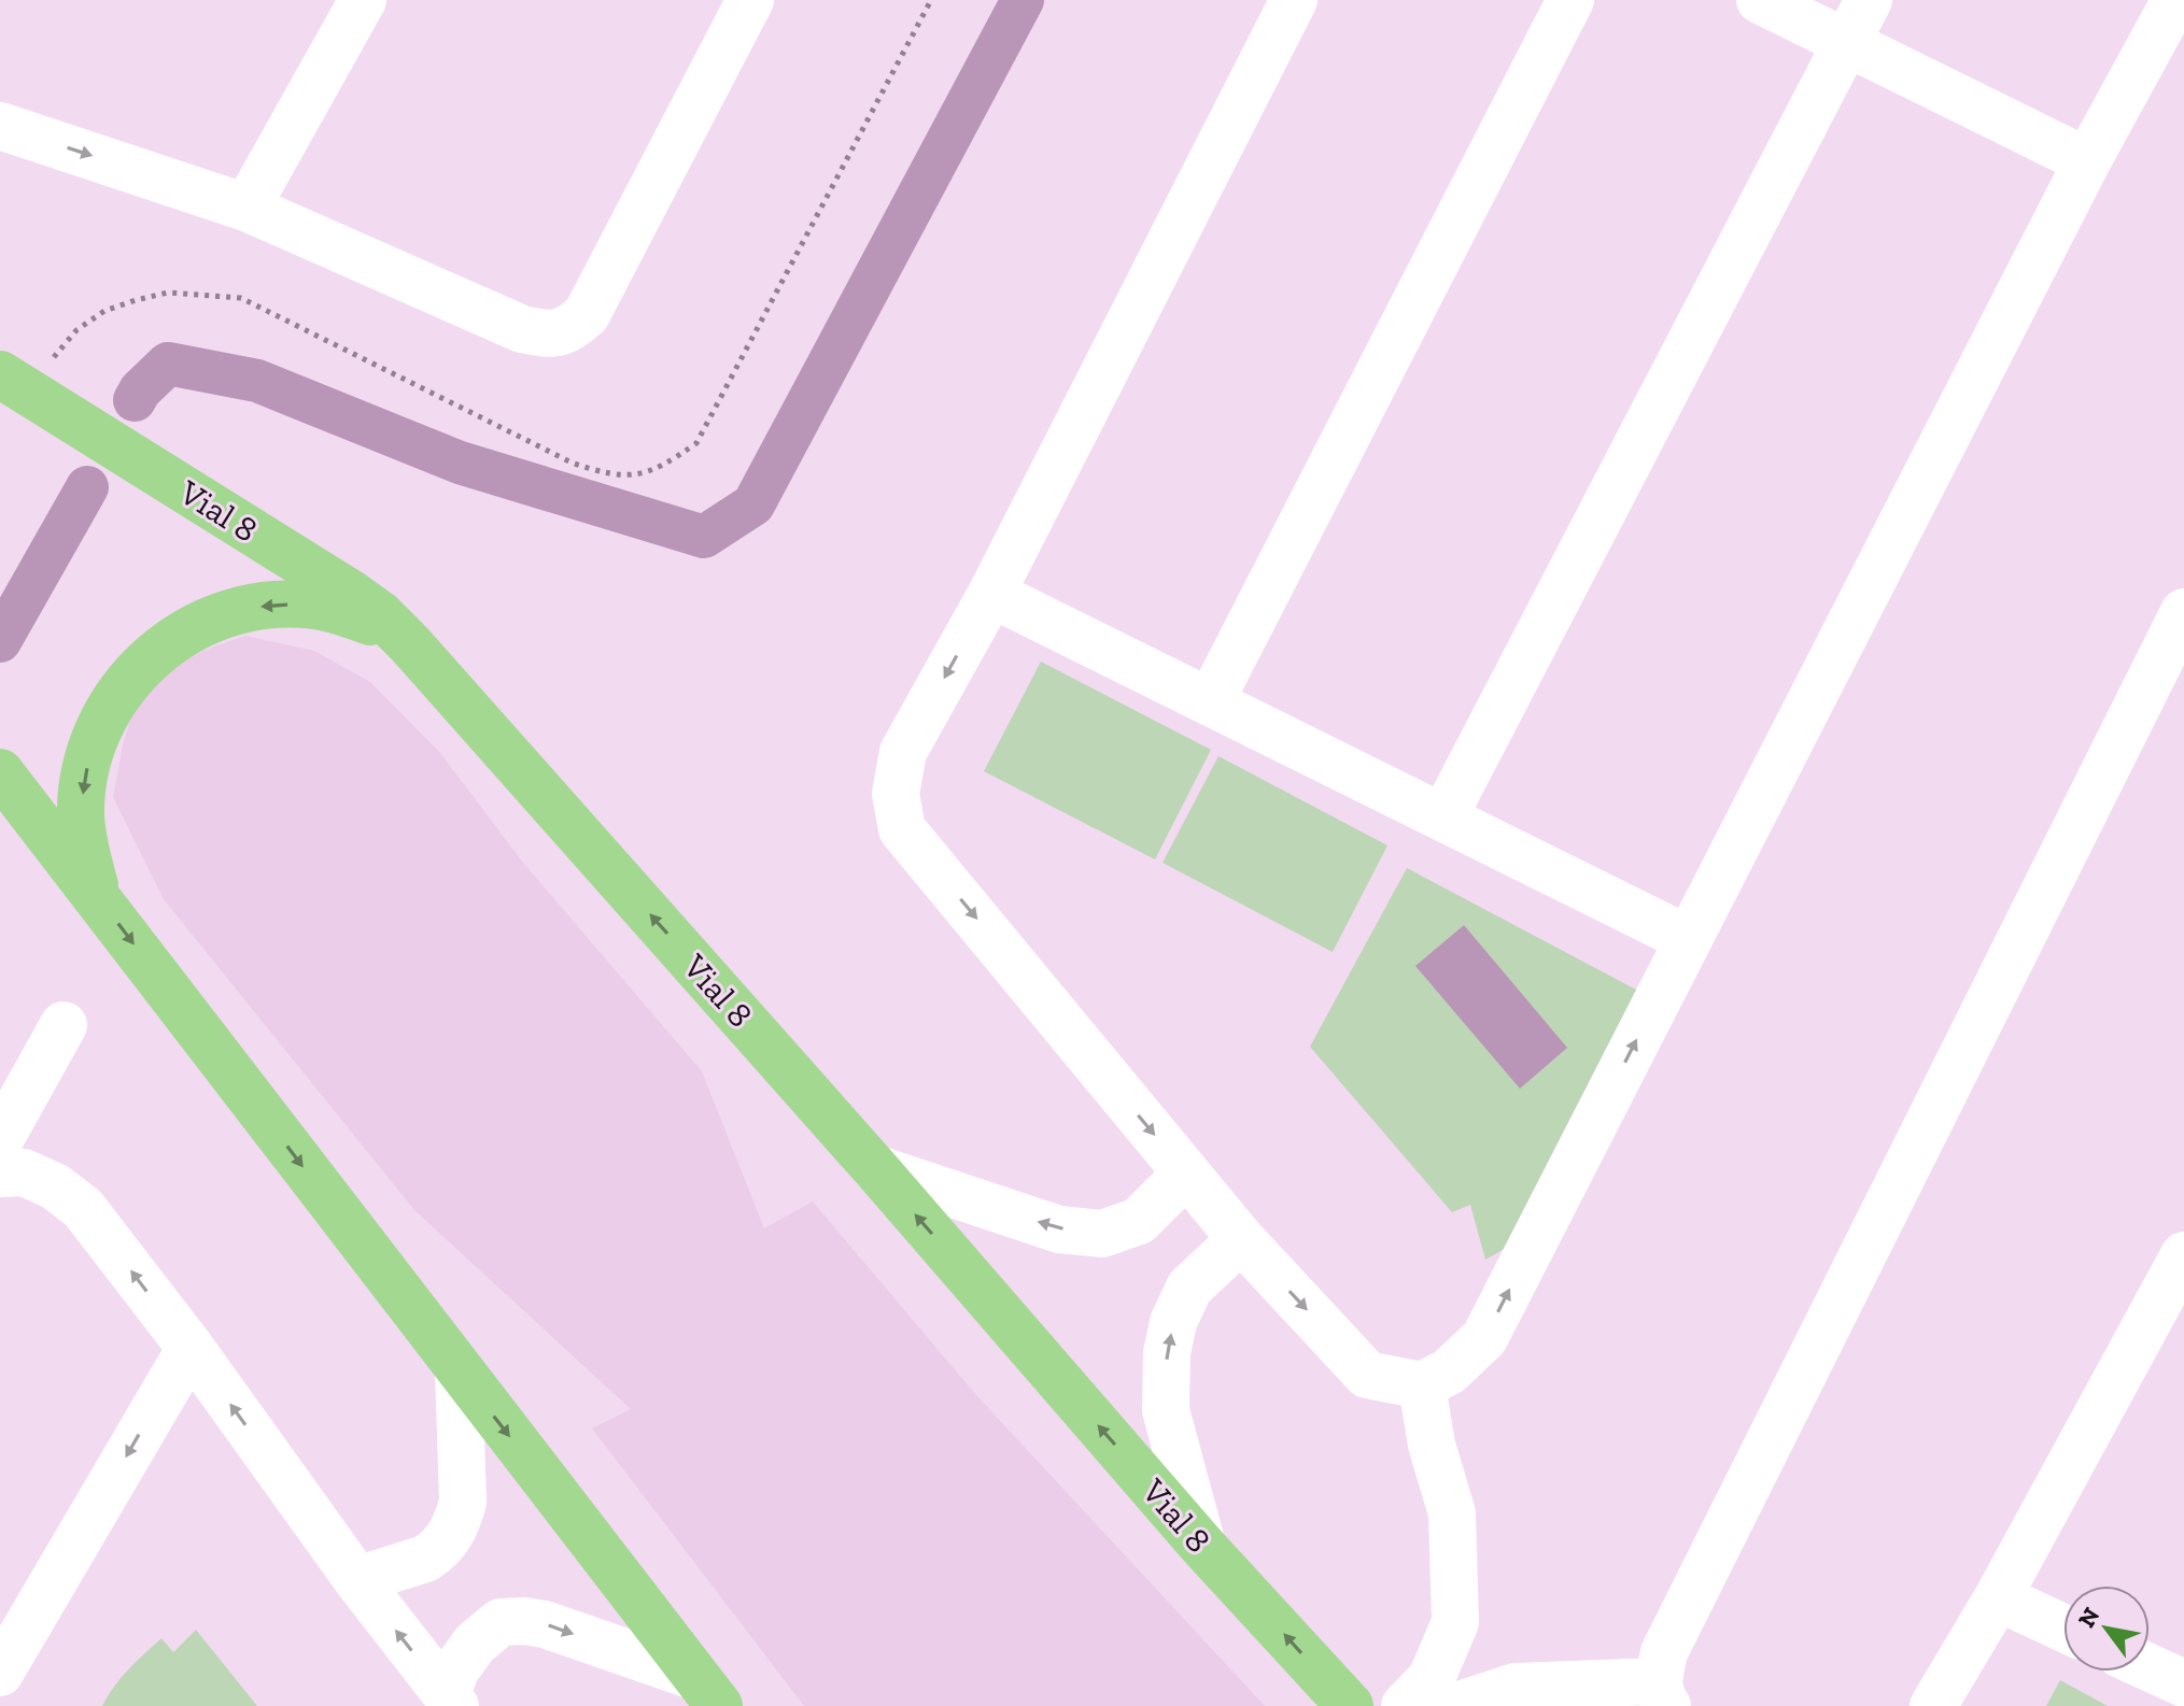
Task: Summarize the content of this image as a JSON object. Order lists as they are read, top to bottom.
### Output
{
  "streets": {
    "main road": ["Vial 8"]
  },
  "one_way": ["Vial 8"],
  "north": "top left"
}
